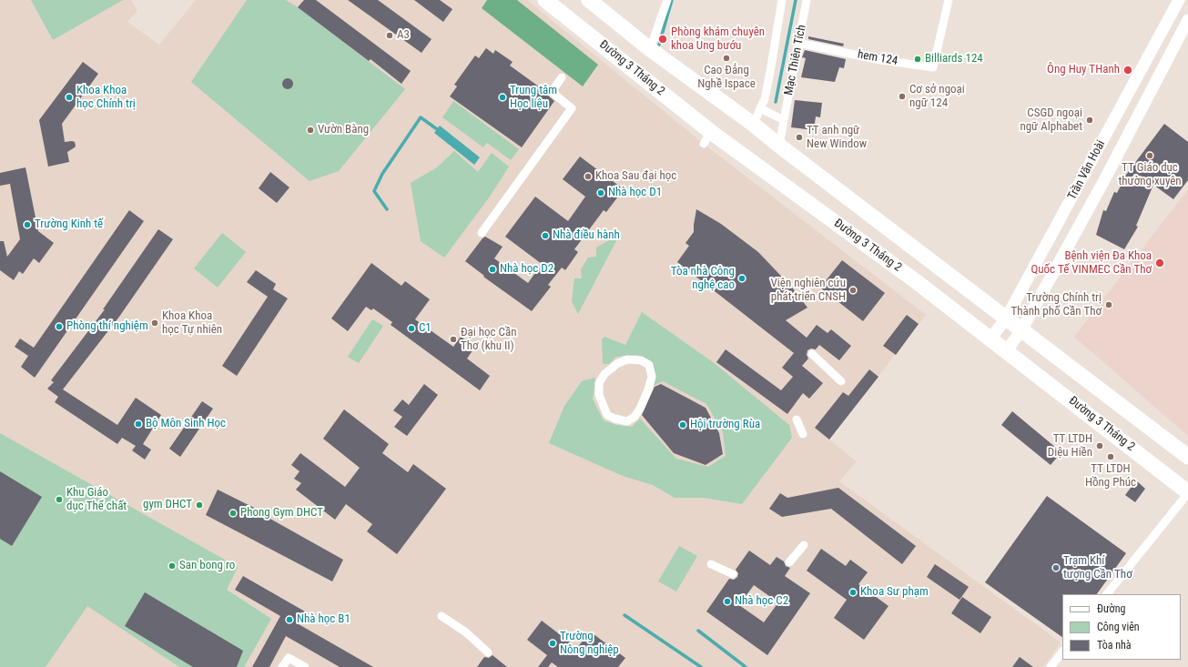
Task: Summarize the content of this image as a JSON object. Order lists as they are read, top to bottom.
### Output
{
  "streets": {
    "highway": ["Đường 3 Tháng 2"],
    "main road": ["Trần Văn Hoài"],
    "street": ["hem 124", "Mạc Thiên Tích"]
  },
  "crossings": [
    ["hem 124", "Mạc Thiên Tích"],
    ["Đường 3 Tháng 2", "Trần Văn Hoài"]
  ],
  "places": [
    "A3",
    "Phòng khám chuyên khoa Ung bướu",
    "Cao Đẳng Nghề Ispace",
    "Billiards 124",
    "Ông Huy THanh",
    "Cơ sở ngoại ngữ 124",
    "Khoa Khoa học Chính trị",
    "Trung tâm Học liệu",
    "CSGD ngoại ngữ Alphabet",
    "Vườn Bàng",
    "TT anh ngữ New Window",
    "TT Giáo dục thường xuyên",
    "Khoa Sau đại học",
    "Nhà học D1",
    "Trường Kinh tế",
    "Nhà điều hành",
    "Bệnh viện Đa Khoa Quốc Tế VINMEC Cần Thơ",
    "Nhà học D2",
    "Tòa nhà Công nghệ cao",
    "Viện nghiên cứu phát triển CNSH",
    "Trường Chính trị Thành phố Cần Thơ",
    "Khoa Khoa học Tự nhiên",
    "Phòng thí nghiệm",
    "C1",
    "Đại học Cần Thơ (khu II)",
    "Bộ Môn Sinh Học",
    "Hội trường Rùa",
    "TT LTDH Diệu Hiền",
    "TT LTDH Hồng Phúc",
    "Khu Giáo dục Thể chất",
    "gym DHCT",
    "Phong Gym DHCT",
    "San bong ro",
    "Trạm Khí tượng Cần Thơ",
    "Khoa Sư phạm",
    "Nhà học C2",
    "Nhà học B1",
    "Trường Nông nghiệp"
  ],
  "legend": ["Đường", "Công viên", "Tòa nhà"]
}
